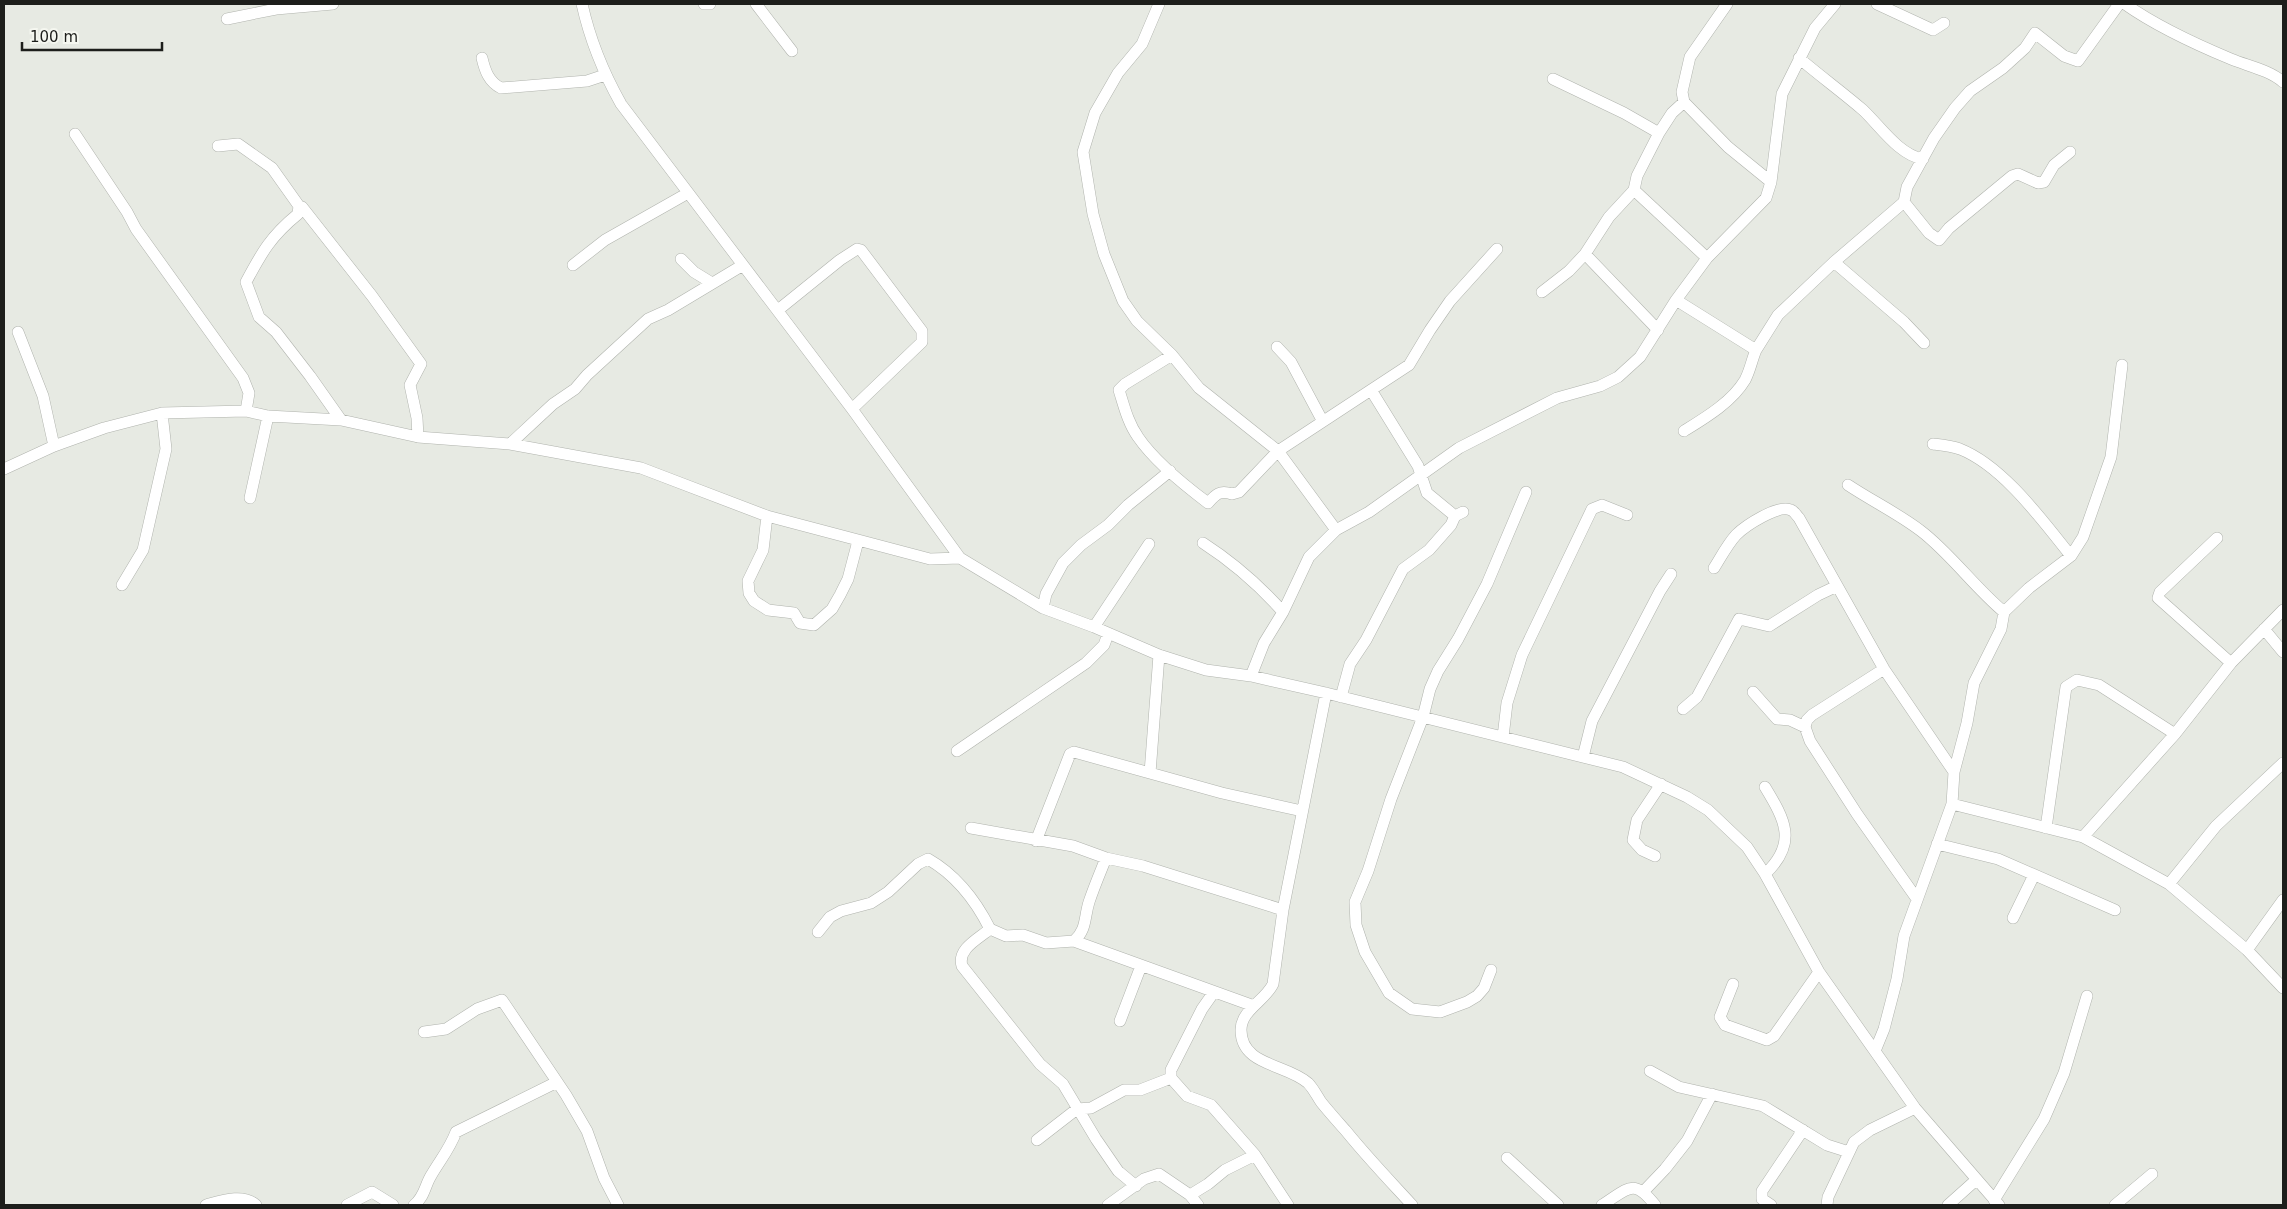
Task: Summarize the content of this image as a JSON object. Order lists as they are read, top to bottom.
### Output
{
  "scale_bar": "100 m"
}
